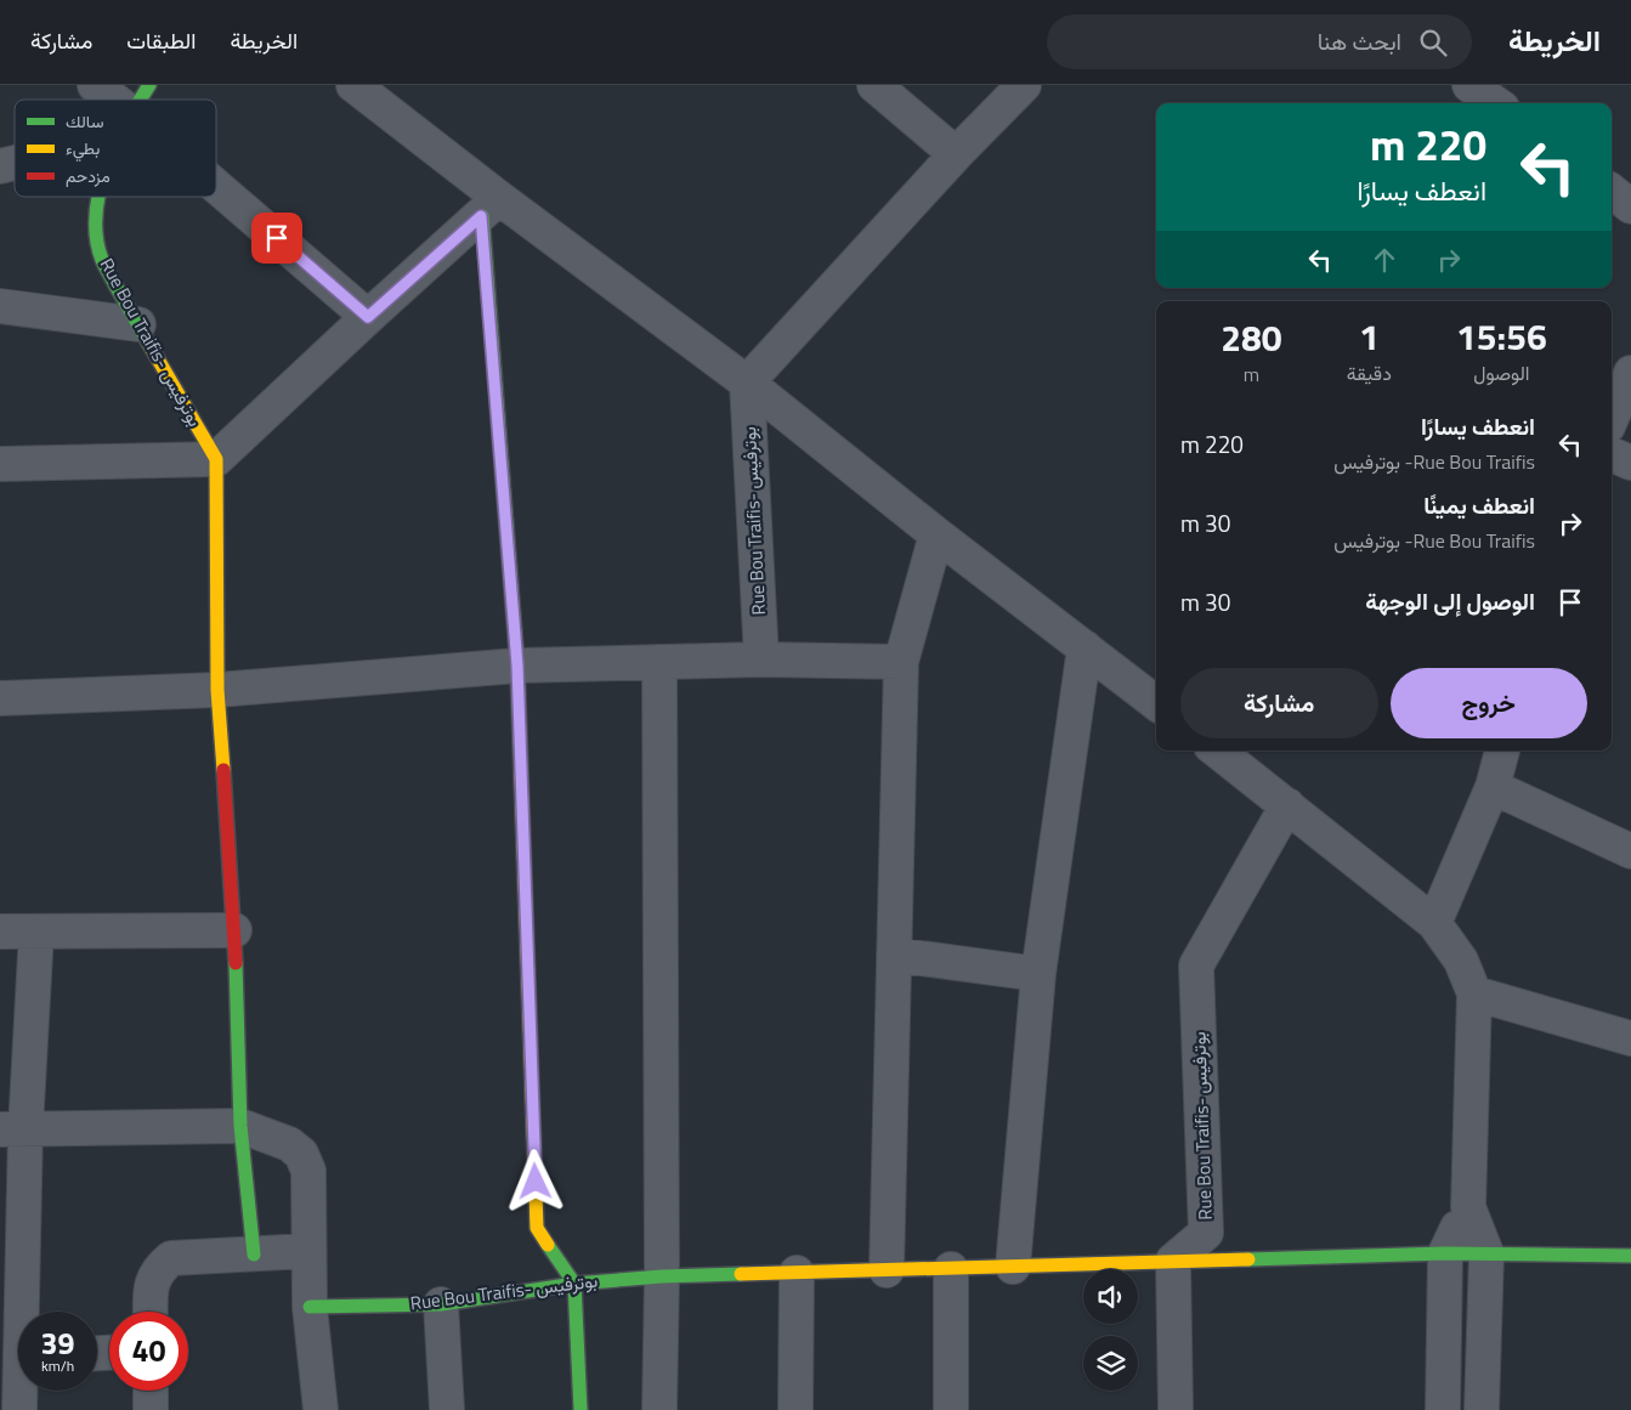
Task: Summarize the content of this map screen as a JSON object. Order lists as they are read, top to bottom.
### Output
{
  "streets": {
    "street": ["Rue Bou Traifis- بوترفيس"]
  },
  "legend": ["سالك", "بطيء", "مزدحم"],
  "page": {
    "header": "الخريطة",
    "search": "ابحث هنا",
    "nav": ["الخريطة", "الطبقات", "مشاركة"],
    "turn": ["220 m", "انعطف يسارًا"],
    "eta": [
      "15:56",
      "الوصول",
      "1",
      "دقيقة",
      "280",
      "m"
    ],
    "list": [
      {
        "name": "انعطف يسارًا",
        "note": "Rue Bou Traifis- بوترفيس",
        "value": "220 m"
      },
      {
        "name": "انعطف يمينًا",
        "note": "Rue Bou Traifis- بوترفيس",
        "value": "30 m"
      },
      {
        "name": "الوصول إلى الوجهة",
        "value": "30 m"
      }
    ],
    "buttons": ["خروج", "مشاركة"],
    "speed": "39 km/h",
    "limit": "40"
  }
}
